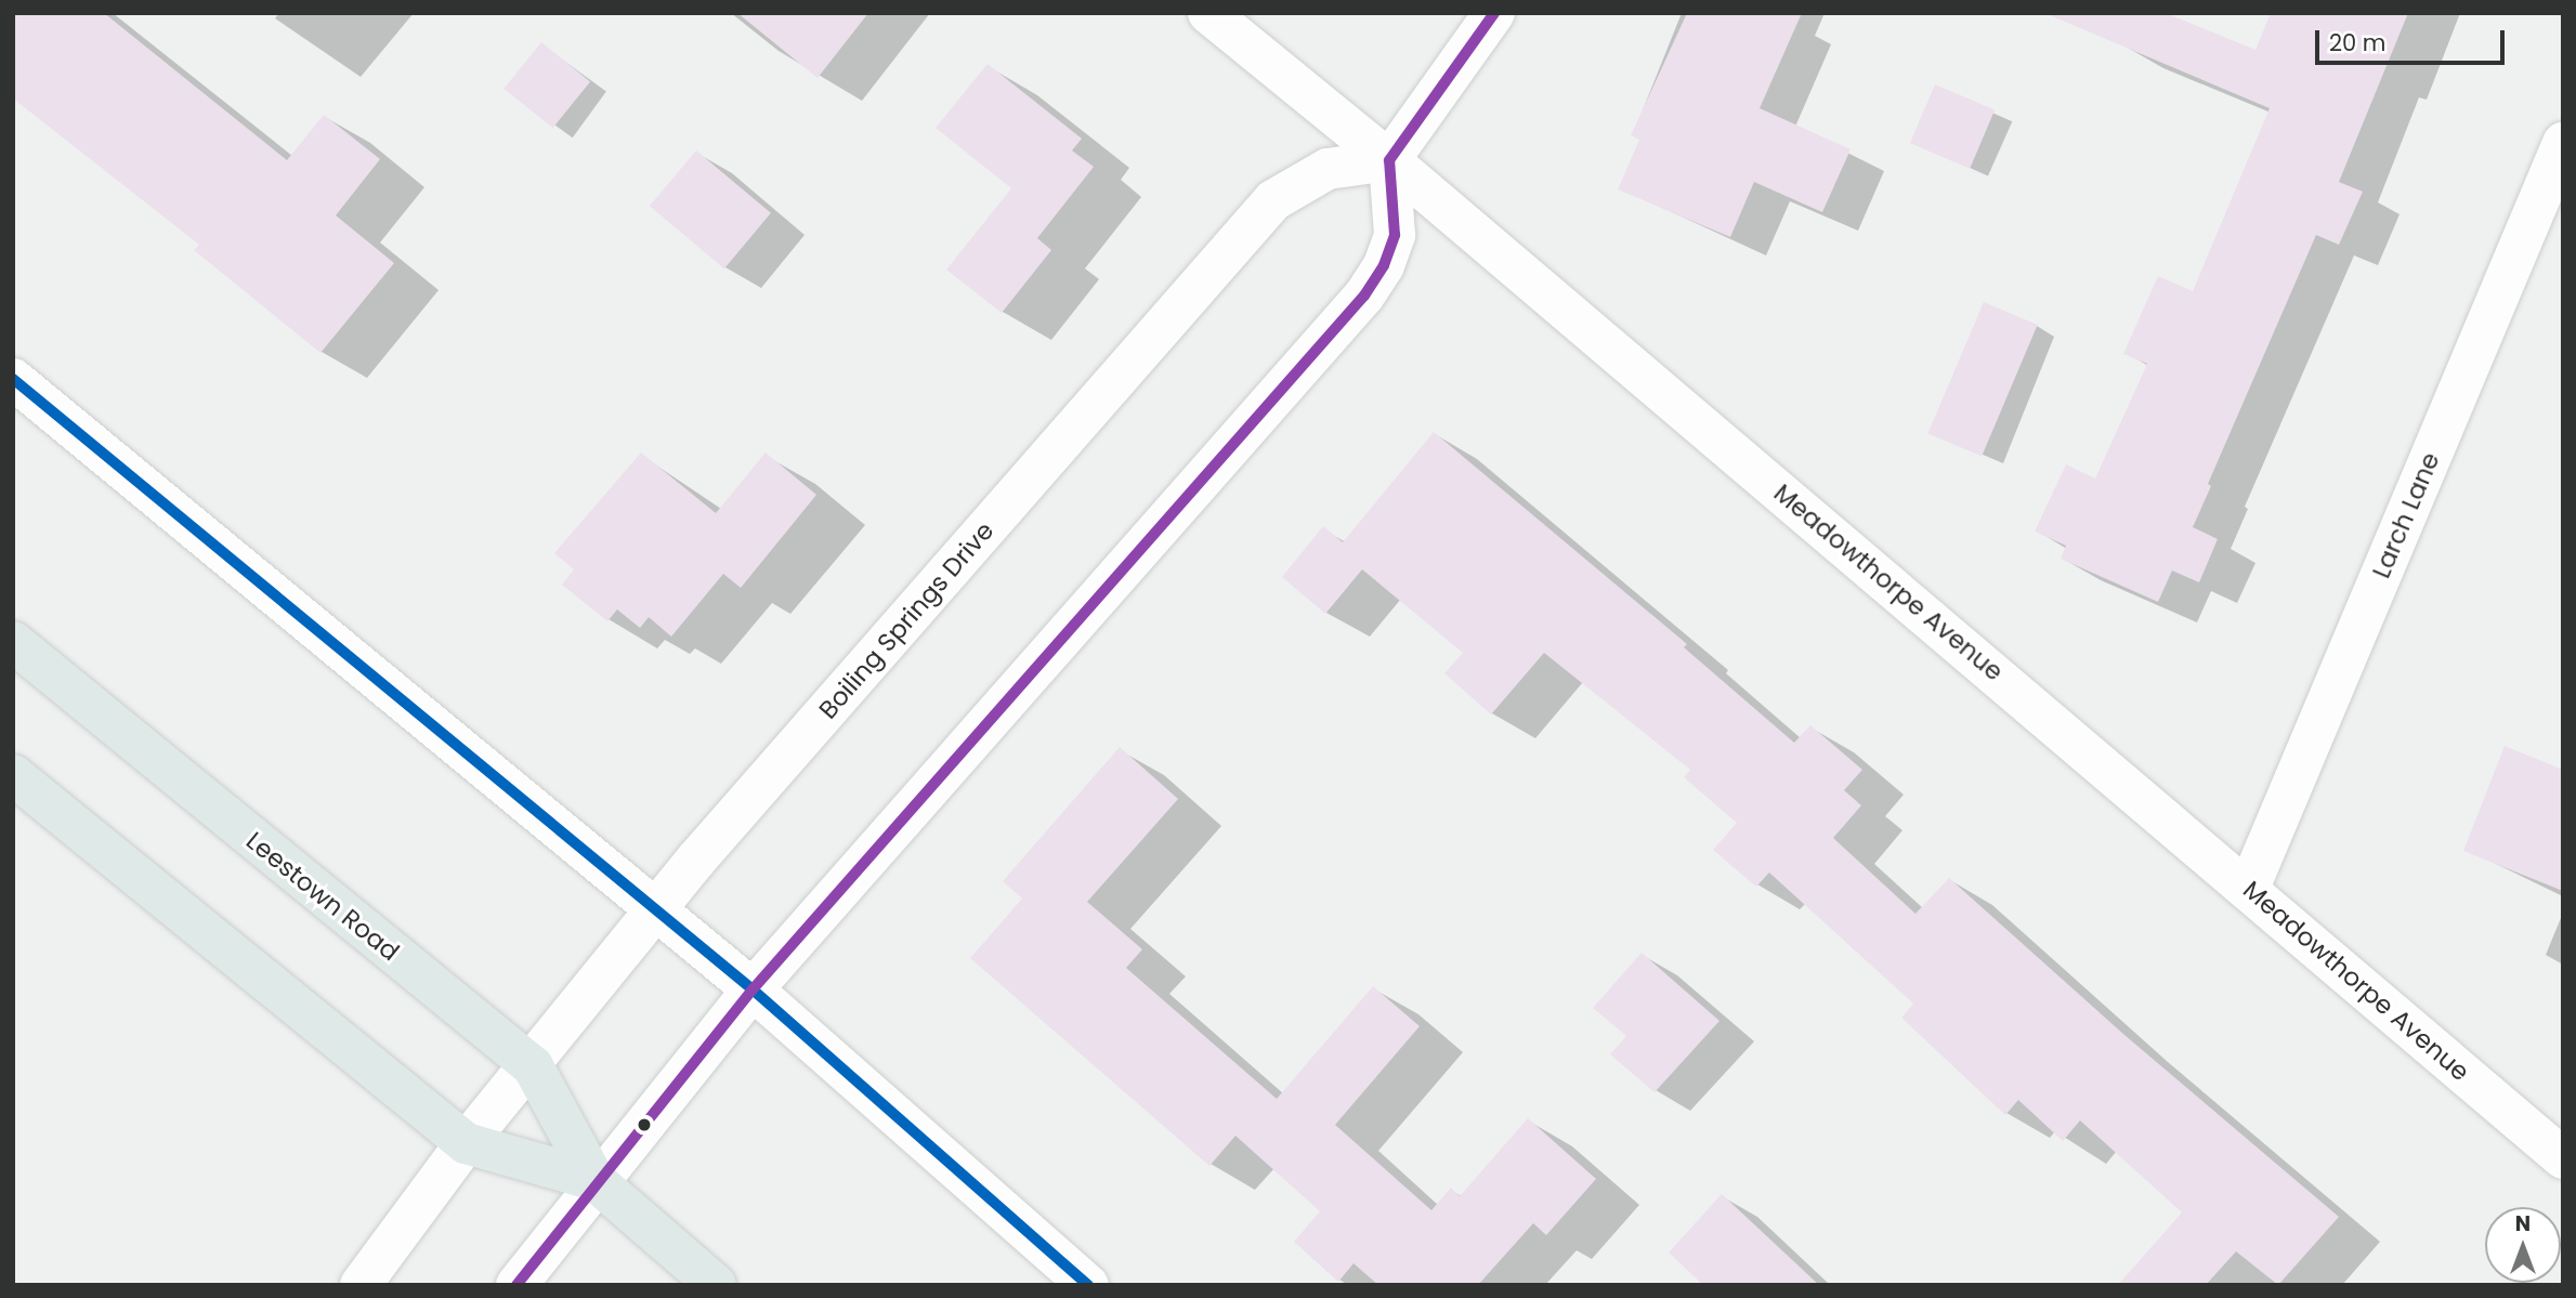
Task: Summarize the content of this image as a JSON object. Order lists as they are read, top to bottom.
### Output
{
  "streets": {
    "main road": ["Leestown Road"],
    "street": ["Larch Lane", "Meadowthorpe Avenue", "Boiling Springs Drive"]
  },
  "crossings": [
    ["Larch Lane", "Meadowthorpe Avenue"],
    ["Meadowthorpe Avenue", "Boiling Springs Drive"],
    ["Boiling Springs Drive", "Leestown Road"]
  ],
  "scale_bar": "20 m",
  "north": "top"
}
